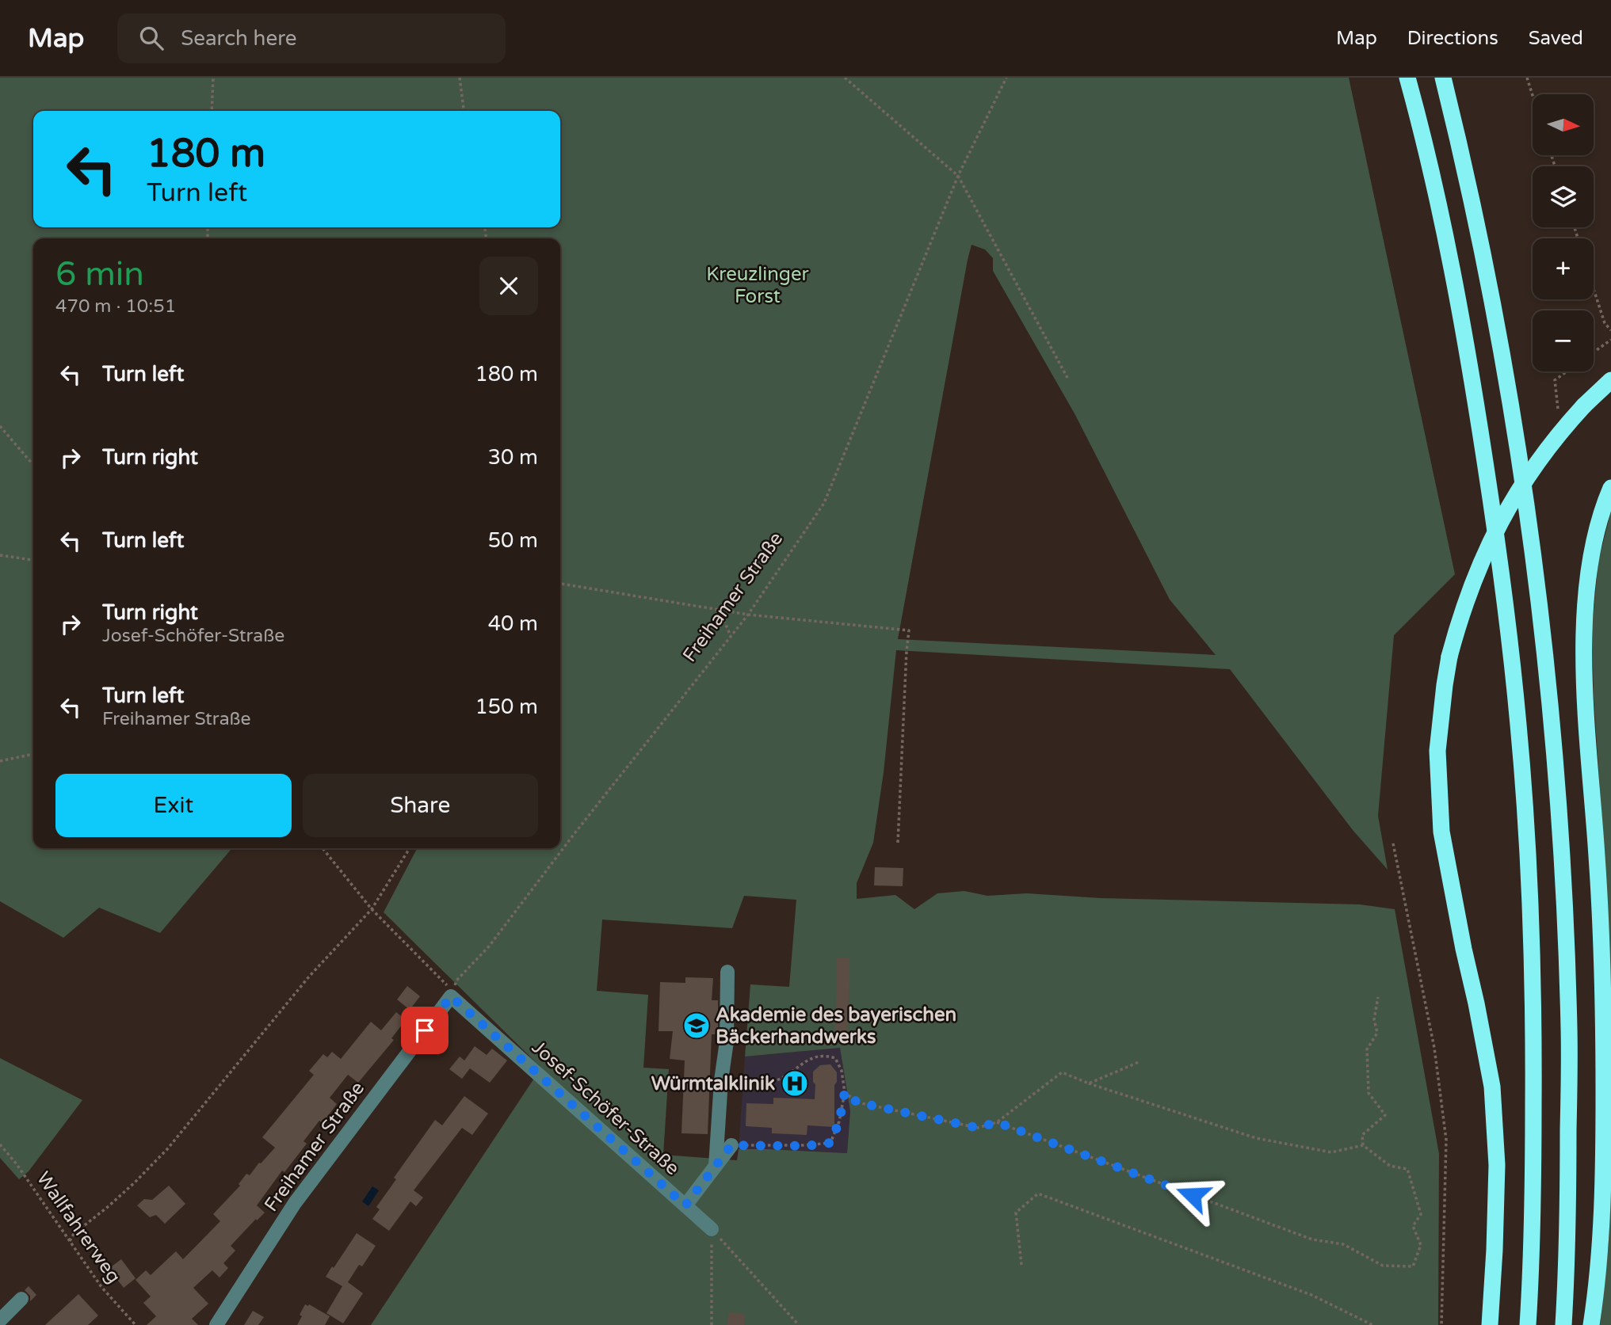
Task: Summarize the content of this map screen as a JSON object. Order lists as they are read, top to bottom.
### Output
{
  "streets": {
    "street": ["Freihamer Straße", "Josef-Schöfer-Straße"],
    "path": ["Wallfahrerweg"]
  },
  "crossings": [
    ["Freihamer Straße", "Josef-Schöfer-Straße"]
  ],
  "parks": ["Kreuzlinger Forst"],
  "places": {
    "school or university": ["Akademie des bayerischen Bäckerhandwerks"],
    "hospital": ["Würmtalklinik"]
  },
  "north": "right",
  "page": {
    "header": "Map",
    "search": "Search here",
    "nav": ["Map", "Directions", "Saved"],
    "map_buttons": ["+", "−"],
    "turn": ["180 m", "Turn left"],
    "heading": ["6 min", "470 m · 10:51"],
    "list": [
      {
        "name": "Turn left",
        "value": "180 m"
      },
      {
        "name": "Turn right",
        "value": "30 m"
      },
      {
        "name": "Turn left",
        "value": "50 m"
      },
      {
        "name": "Turn right",
        "note": "Josef-Schöfer-Straße",
        "value": "40 m"
      },
      {
        "name": "Turn left",
        "note": "Freihamer Straße",
        "value": "150 m"
      }
    ],
    "buttons": ["Exit", "Share"]
  }
}
